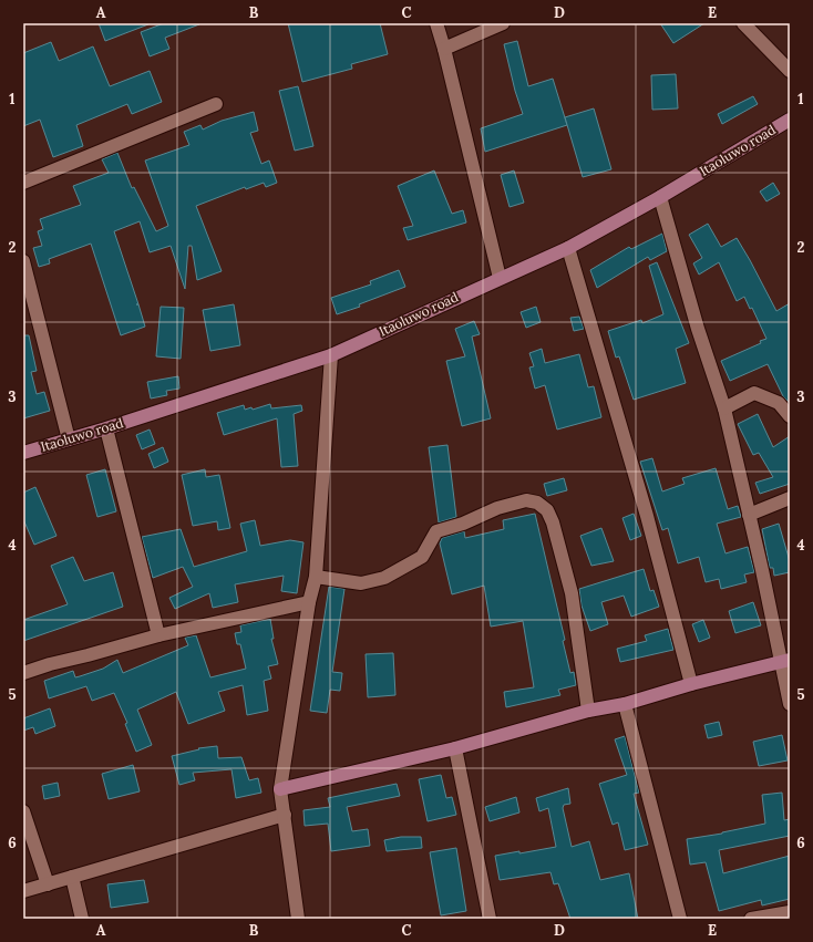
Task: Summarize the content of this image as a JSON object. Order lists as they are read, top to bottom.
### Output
{
  "streets": {
    "street": ["Itaoluwo road"]
  },
  "grid": {
    "columns": [
      "A",
      "B",
      "C",
      "D",
      "E"
    ],
    "rows": [
      "1",
      "2",
      "3",
      "4",
      "5",
      "6"
    ]
  }
}
